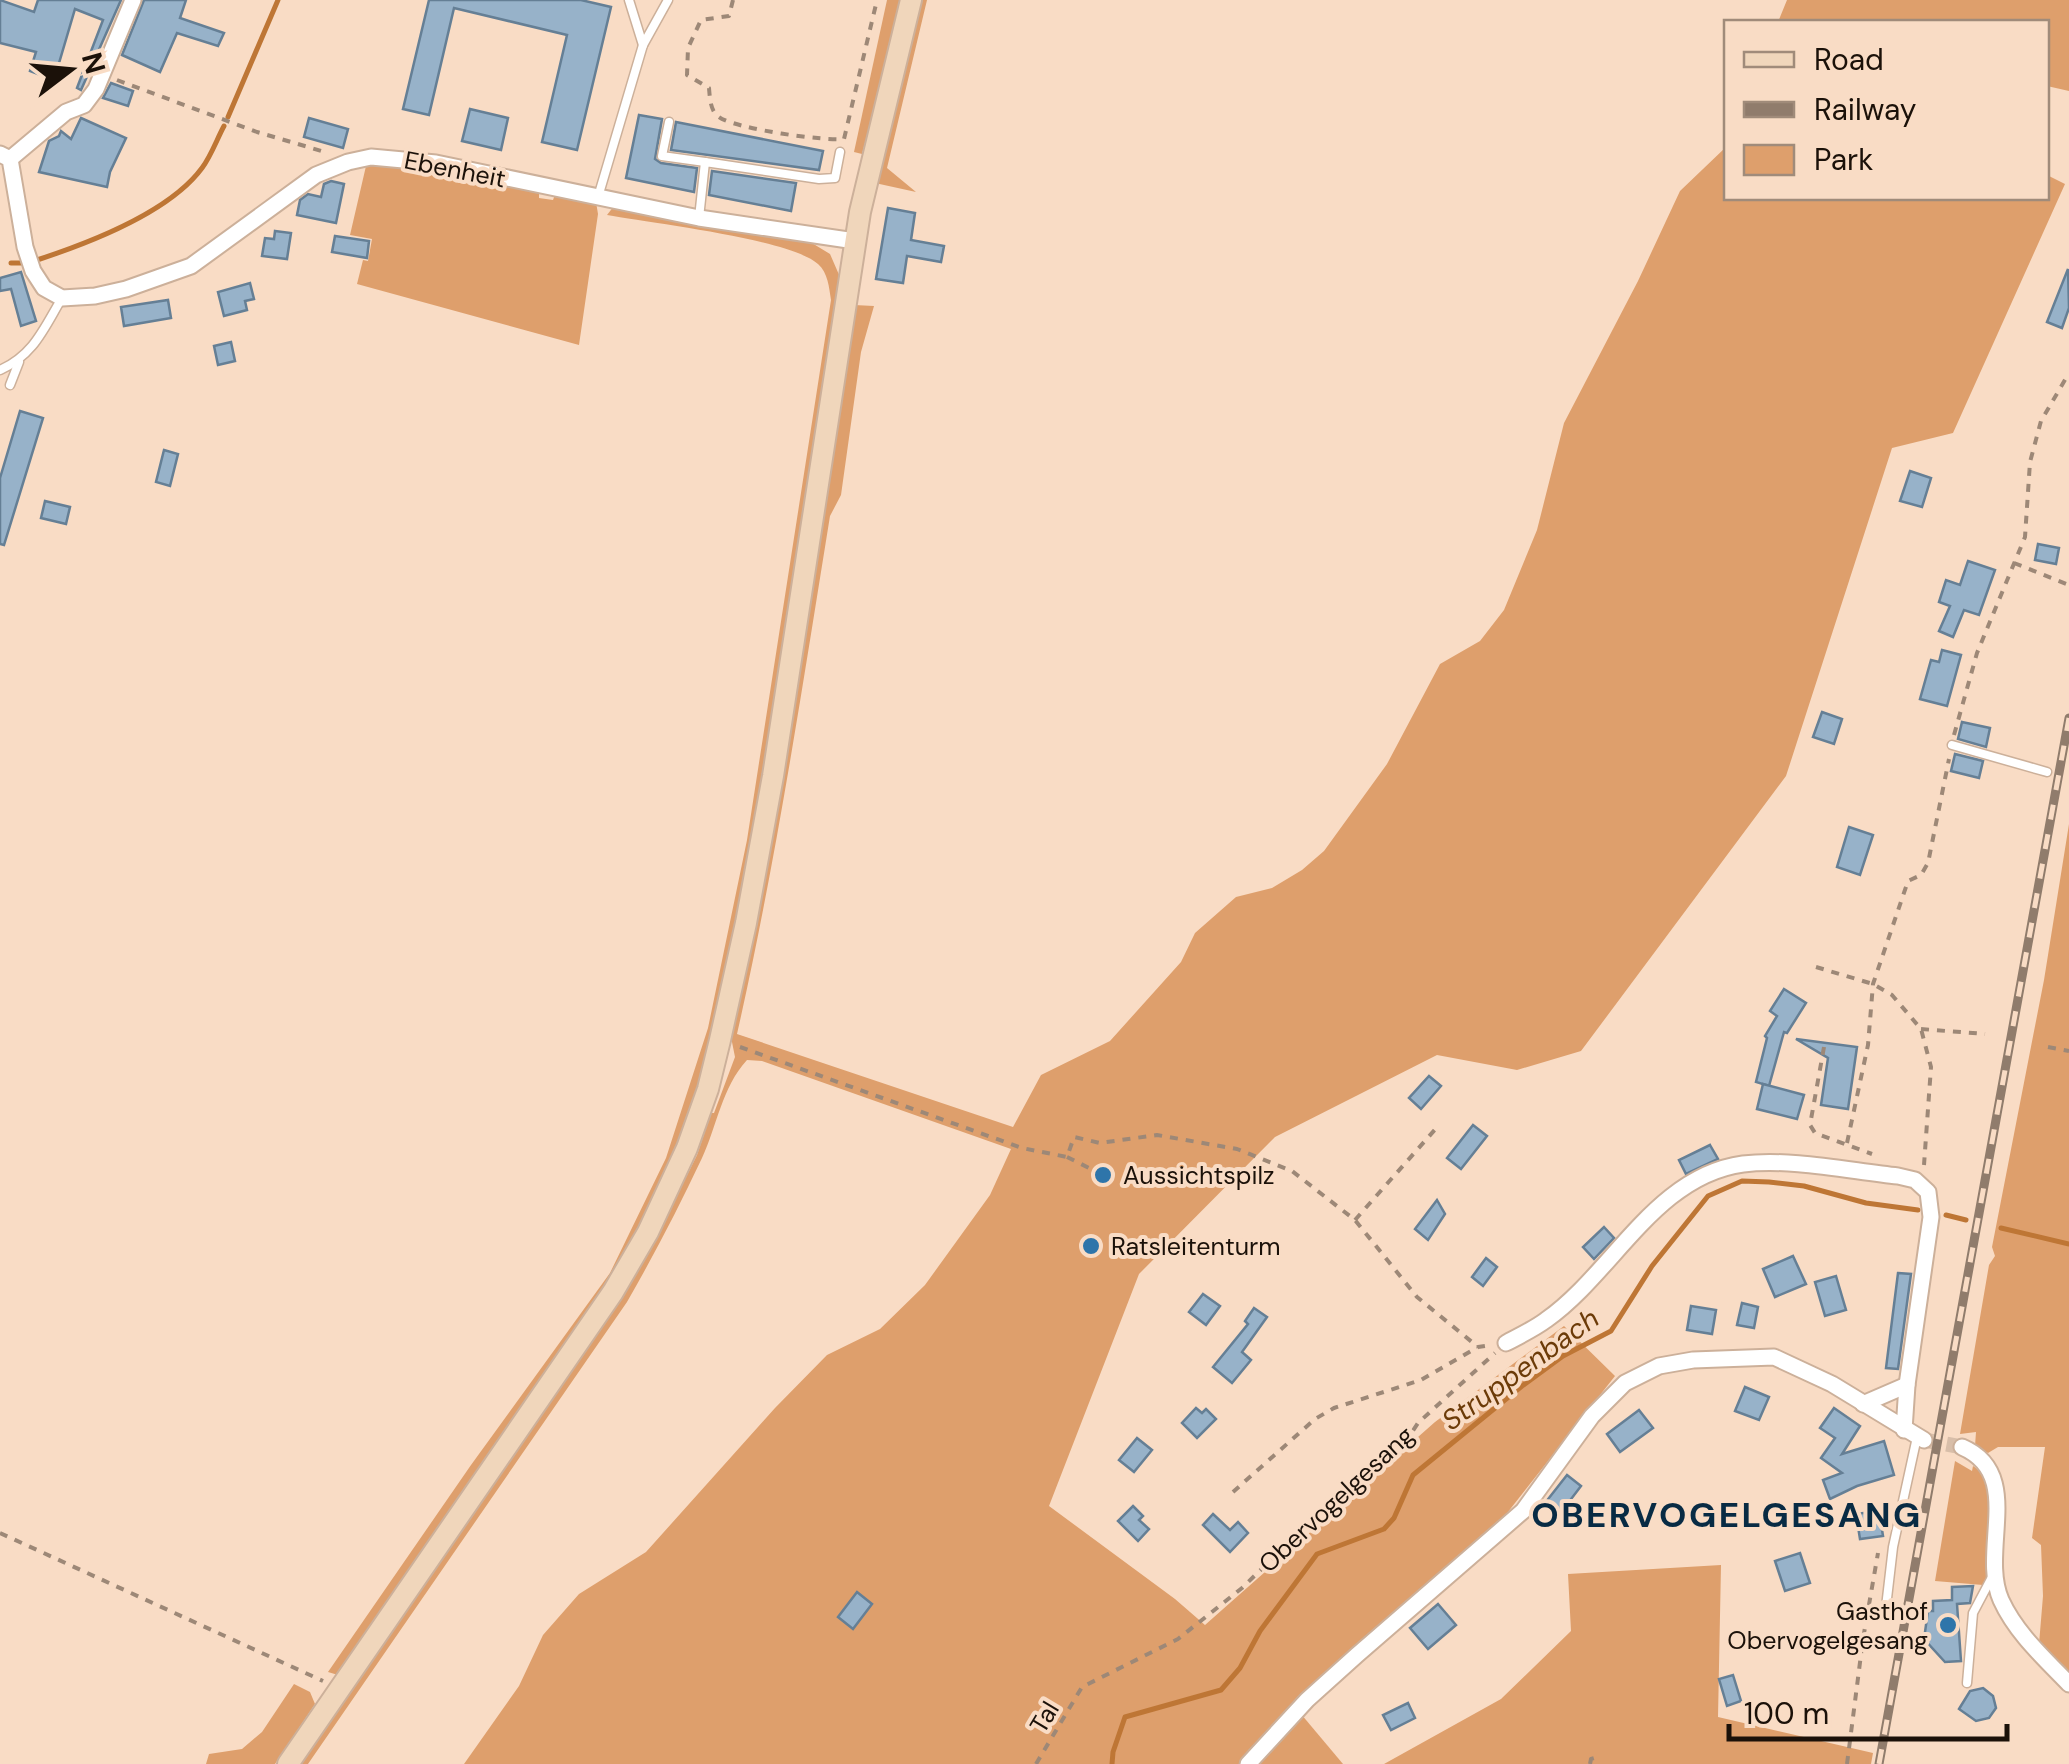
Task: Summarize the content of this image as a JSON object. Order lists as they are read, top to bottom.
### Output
{
  "streets": {
    "street": ["Ebenheit"],
    "path": ["Obervogelgesang", "Tal"]
  },
  "crossings": [
    ["Obervogelgesang", "Tal"]
  ],
  "districts": ["OBERVOGELGESANG"],
  "water": ["Struppenbach"],
  "places": ["Aussichtspilz", "Ratsleitenturm", "Gasthof Obervogelgesang"],
  "legend": ["Road", "Railway", "Park"],
  "scale_bar": "100 m",
  "north": "right"
}
